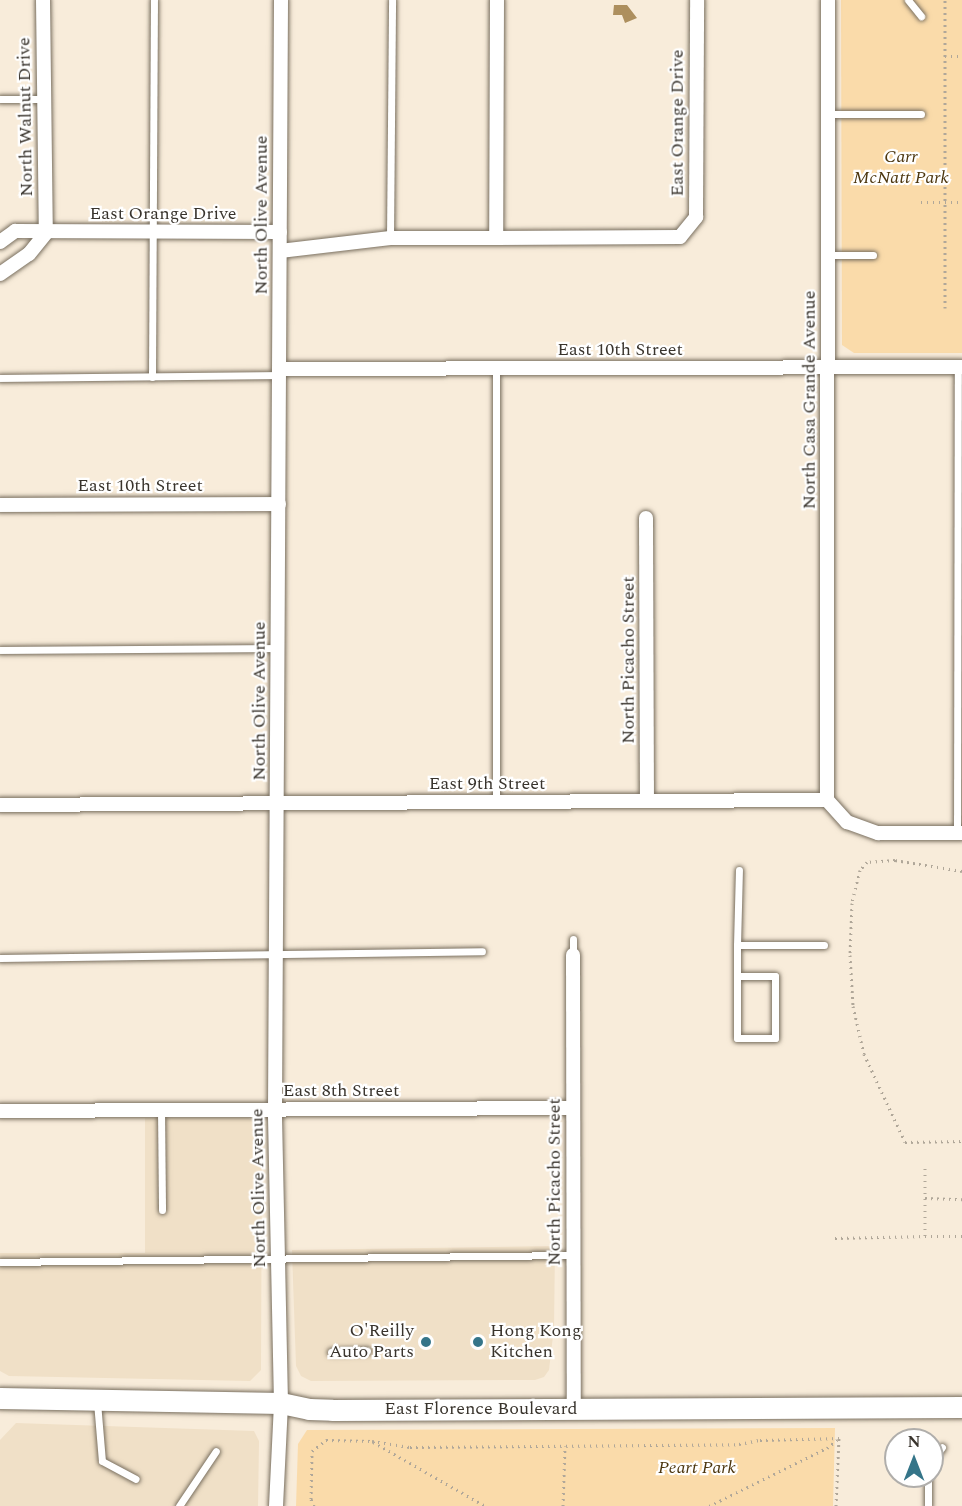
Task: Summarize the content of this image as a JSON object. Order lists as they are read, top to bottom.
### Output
{
  "streets": {
    "main road": ["East Florence Boulevard"],
    "street": [
      "North Walnut Drive",
      "East Orange Drive",
      "North Olive Avenue",
      "East 10th Street",
      "North Casa Grande Avenue",
      "North Picacho Street",
      "East 9th Street",
      "East 8th Street"
    ]
  },
  "crossings": [
    ["North Walnut Drive", "East Orange Drive"],
    ["East Orange Drive", "North Olive Avenue"],
    ["North Olive Avenue", "East 10th Street"],
    ["North Olive Avenue", "East 9th Street"],
    ["North Olive Avenue", "East 8th Street"],
    ["North Olive Avenue", "East Florence Boulevard"],
    ["East 10th Street", "North Casa Grande Avenue"],
    ["North Casa Grande Avenue", "East 9th Street"],
    ["North Picacho Street", "East 9th Street"],
    ["North Picacho Street", "East 8th Street"],
    ["North Picacho Street", "East Florence Boulevard"]
  ],
  "parks": ["Carr McNatt Park", "Peart Park"],
  "places": ["O'Reilly Auto Parts", "Hong Kong Kitchen"],
  "north": "top"
}
